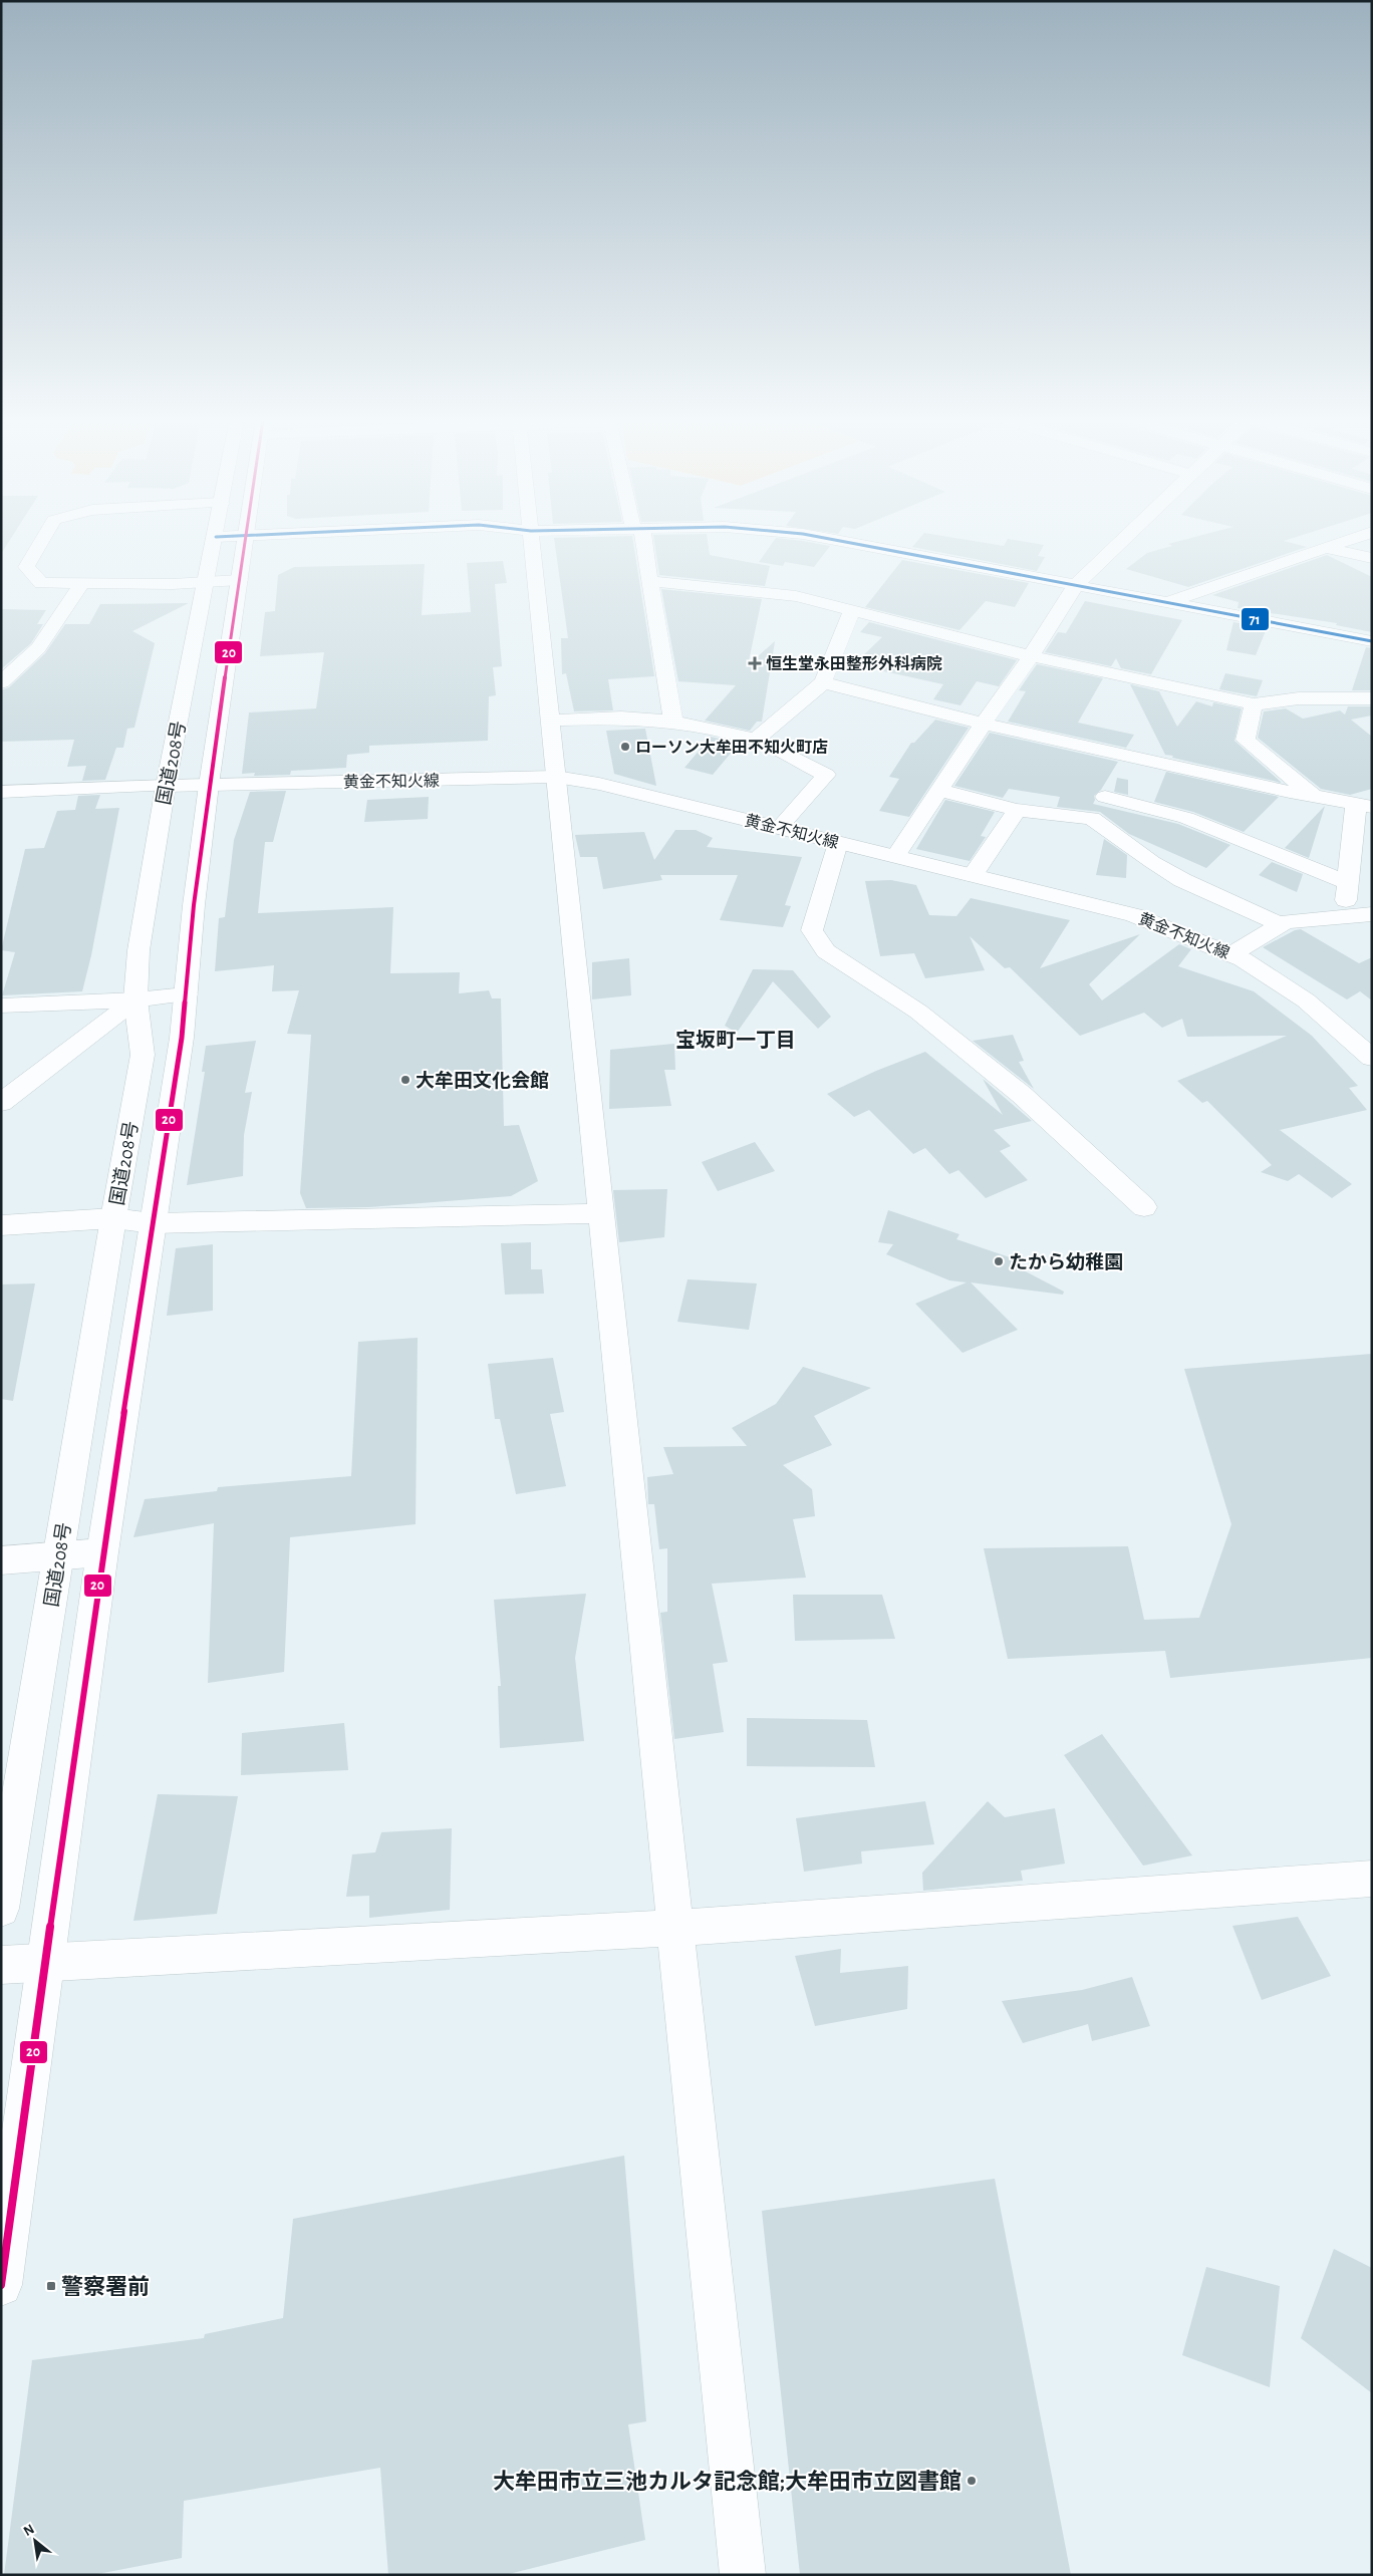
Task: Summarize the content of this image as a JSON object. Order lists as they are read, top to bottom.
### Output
{
  "streets": {
    "main road": ["国道208号", "黄金不知火線"]
  },
  "crossings": [
    ["国道208号", "黄金不知火線"]
  ],
  "districts": ["宝坂町一丁目"],
  "places": {
    "health": ["恒生堂永田整形外科病院"],
    "other": [
      "ローソン大牟田不知火町店",
      "大牟田文化会館",
      "たから幼稚園",
      "大牟田市立三池カルタ記念館;大牟田市立図書館"
    ],
    "transit": ["警察署前"]
  },
  "lines": ["transit line 71", "transit line 20"],
  "north": "top left"
}
